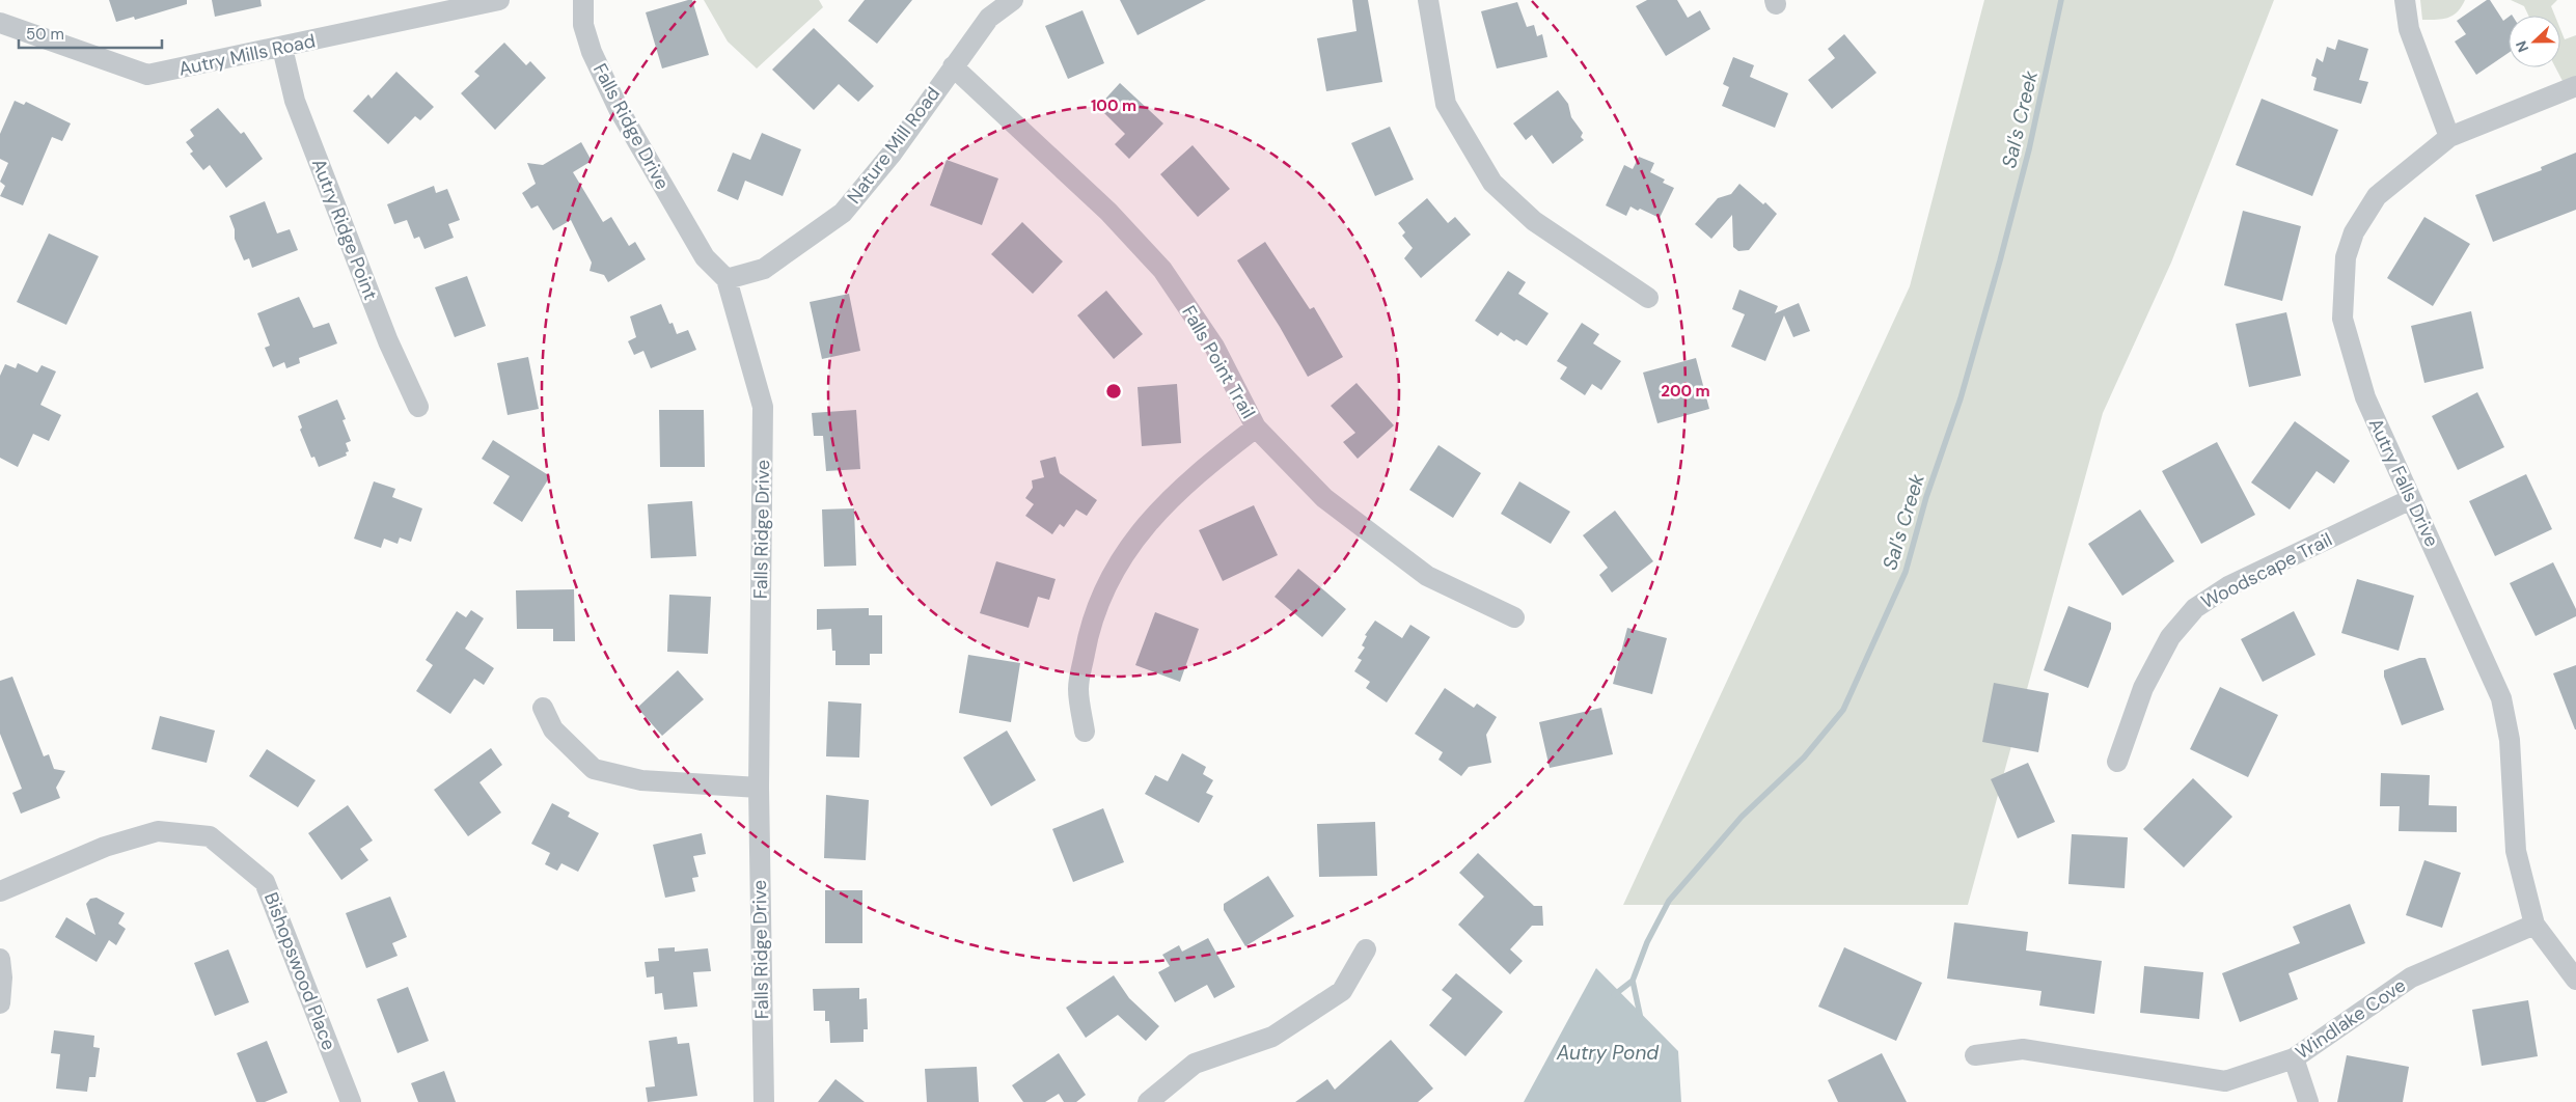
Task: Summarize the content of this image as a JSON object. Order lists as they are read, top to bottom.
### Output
{
  "streets": {
    "street": [
      "Autry Mills Road",
      "Falls Ridge Drive",
      "Nature Mill Road",
      "Autry Ridge Point",
      "Falls Point Trail",
      "Autry Falls Drive",
      "Woodscape Trail",
      "Bishopswood Place",
      "Windlake Cove"
    ]
  },
  "crossings": [
    ["Autry Mills Road", "Autry Ridge Point"],
    ["Falls Ridge Drive", "Nature Mill Road"],
    ["Nature Mill Road", "Falls Point Trail"],
    ["Autry Falls Drive", "Woodscape Trail"],
    ["Autry Falls Drive", "Windlake Cove"]
  ],
  "water": ["Sal's Creek", "Autry Pond"],
  "scale_bar": "50 m",
  "north": "left",
  "rings": ["100 m", "200 m"]
}
